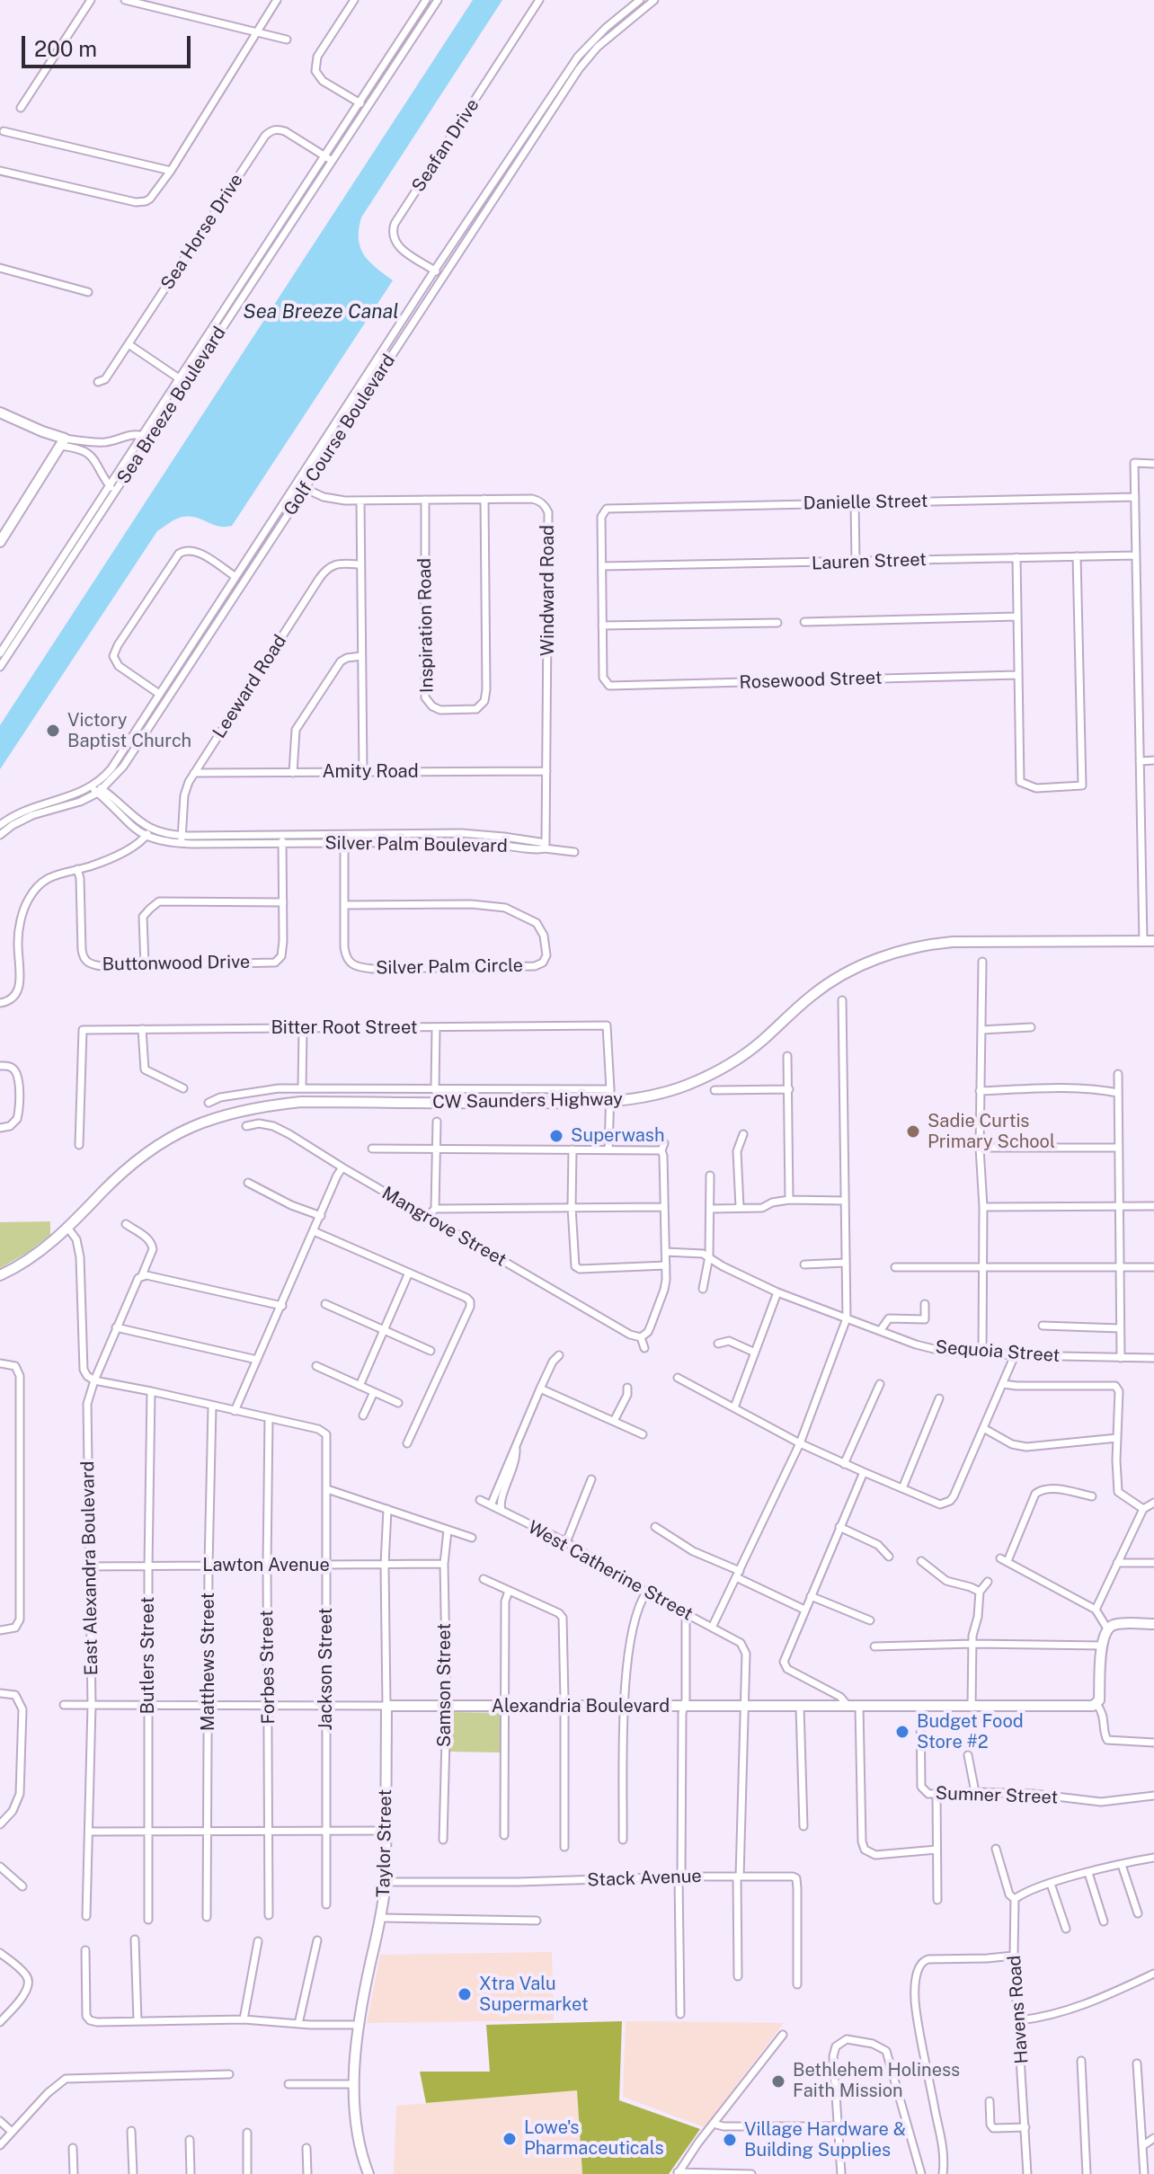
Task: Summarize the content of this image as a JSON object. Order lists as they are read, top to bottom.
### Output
{
  "streets": {
    "main road": ["CW Saunders Highway", "Alexandria Boulevard", "Taylor Street"],
    "street": [
      "Seafan Drive",
      "Sea Horse Drive",
      "Sea Breeze Boulevard",
      "Golf Course Boulevard",
      "Danielle Street",
      "Lauren Street",
      "Windward Road",
      "Inspiration Road",
      "Rosewood Street",
      "Leeward Road",
      "Amity Road",
      "Silver Palm Boulevard",
      "Buttonwood Drive",
      "Silver Palm Circle",
      "Bitter Root Street",
      "Mangrove Street",
      "Sequoia Street",
      "Lawton Avenue",
      "East Alexandra Boulevard",
      "West Catherine Street",
      "Butlers Street",
      "Matthews Street",
      "Forbes Street",
      "Jackson Street",
      "Samson Street",
      "Sumner Street",
      "Stack Avenue",
      "Havens Road"
    ]
  },
  "crossings": [
    ["Seafan Drive", "Golf Course Boulevard"],
    ["Sea Horse Drive", "Sea Breeze Boulevard"],
    ["Golf Course Boulevard", "Windward Road"],
    ["Golf Course Boulevard", "Silver Palm Boulevard"],
    ["Danielle Street", "Lauren Street"],
    ["Windward Road", "Inspiration Road"],
    ["Windward Road", "Amity Road"],
    ["Windward Road", "Silver Palm Boulevard"],
    ["Leeward Road", "Amity Road"],
    ["Leeward Road", "Silver Palm Boulevard"],
    ["Silver Palm Boulevard", "Buttonwood Drive"],
    ["Silver Palm Boulevard", "Silver Palm Circle"],
    ["Lawton Avenue", "East Alexandra Boulevard"],
    ["Lawton Avenue", "Butlers Street"],
    ["Lawton Avenue", "Matthews Street"],
    ["Lawton Avenue", "Forbes Street"],
    ["Lawton Avenue", "Jackson Street"],
    ["Lawton Avenue", "Samson Street"],
    ["Lawton Avenue", "Taylor Street"],
    ["East Alexandra Boulevard", "Alexandria Boulevard"],
    ["West Catherine Street", "Alexandria Boulevard"],
    ["Butlers Street", "Alexandria Boulevard"],
    ["Matthews Street", "Alexandria Boulevard"],
    ["Forbes Street", "Jackson Street"],
    ["Forbes Street", "Alexandria Boulevard"],
    ["Jackson Street", "Alexandria Boulevard"],
    ["Samson Street", "Alexandria Boulevard"],
    ["Alexandria Boulevard", "Sumner Street"],
    ["Alexandria Boulevard", "Taylor Street"],
    ["Taylor Street", "Stack Avenue"]
  ],
  "water": ["Sea Breeze Canal"],
  "places": [
    "Victory Baptist Church",
    "Sadie Curtis Primary School",
    "Superwash",
    "Budget Food Store #2",
    "Xtra Valu Supermarket",
    "Bethlehem Holiness Faith Mission",
    "Lowe's Pharmaceuticals",
    "Village Hardware & Building Supplies"
  ],
  "scale_bar": "200 m"
}
